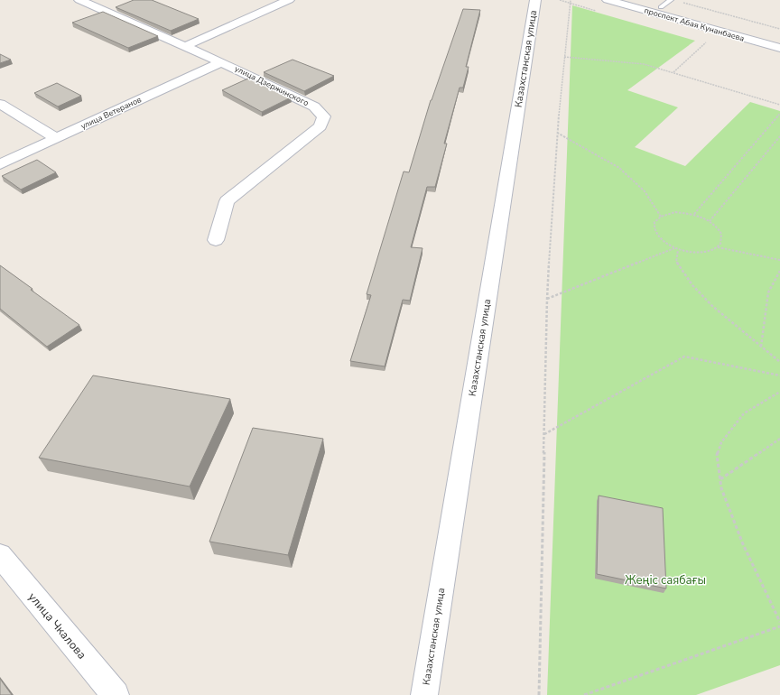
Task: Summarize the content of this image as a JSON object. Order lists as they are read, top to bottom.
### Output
{
  "streets": {
    "street": [
      "проспект Абая Кунанбаева",
      "Казахстанская улица",
      "улица Дзержинского",
      "улица Ветеранов",
      "улица Чкалова"
    ]
  },
  "crossings": [
    ["улица Дзержинского", "улица Ветеранов"]
  ],
  "parks": ["Жеңіс саябағы"]
}
